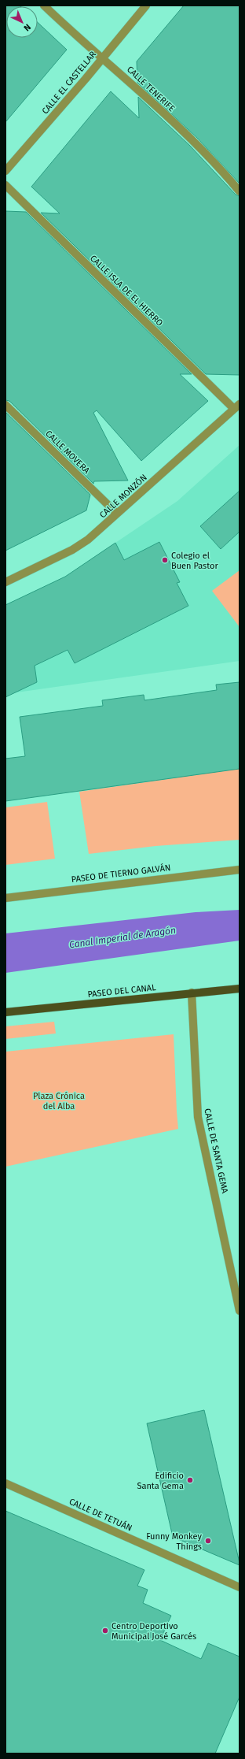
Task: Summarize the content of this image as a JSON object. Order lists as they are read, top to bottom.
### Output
{
  "streets": {
    "main road": ["PASEO DEL CANAL"],
    "street": [
      "CALLE EL CASTELLAR",
      "CALLE TENERIFE",
      "CALLE ISLA DE EL HIERRO",
      "CALLE MOVERA",
      "CALLE MONZÓN",
      "PASEO DE TIERNO GALVÁN",
      "CALLE DE SANTA GEMA",
      "CALLE DE TETUÁN"
    ]
  },
  "crossings": [
    ["CALLE EL CASTELLAR", "CALLE TENERIFE"],
    ["CALLE ISLA DE EL HIERRO", "CALLE MONZÓN"],
    ["CALLE MOVERA", "CALLE MONZÓN"],
    ["PASEO DEL CANAL", "CALLE DE SANTA GEMA"]
  ],
  "water": ["Canal Imperial de Aragón"],
  "parks": ["Plaza Crónica del Alba"],
  "places": [
    "Colegio el Buen Pastor",
    "Edificio Santa Gema",
    "Funny Monkey Things",
    "Centro Deportivo Municipal José Garcés"
  ],
  "north": "bottom right"
}
